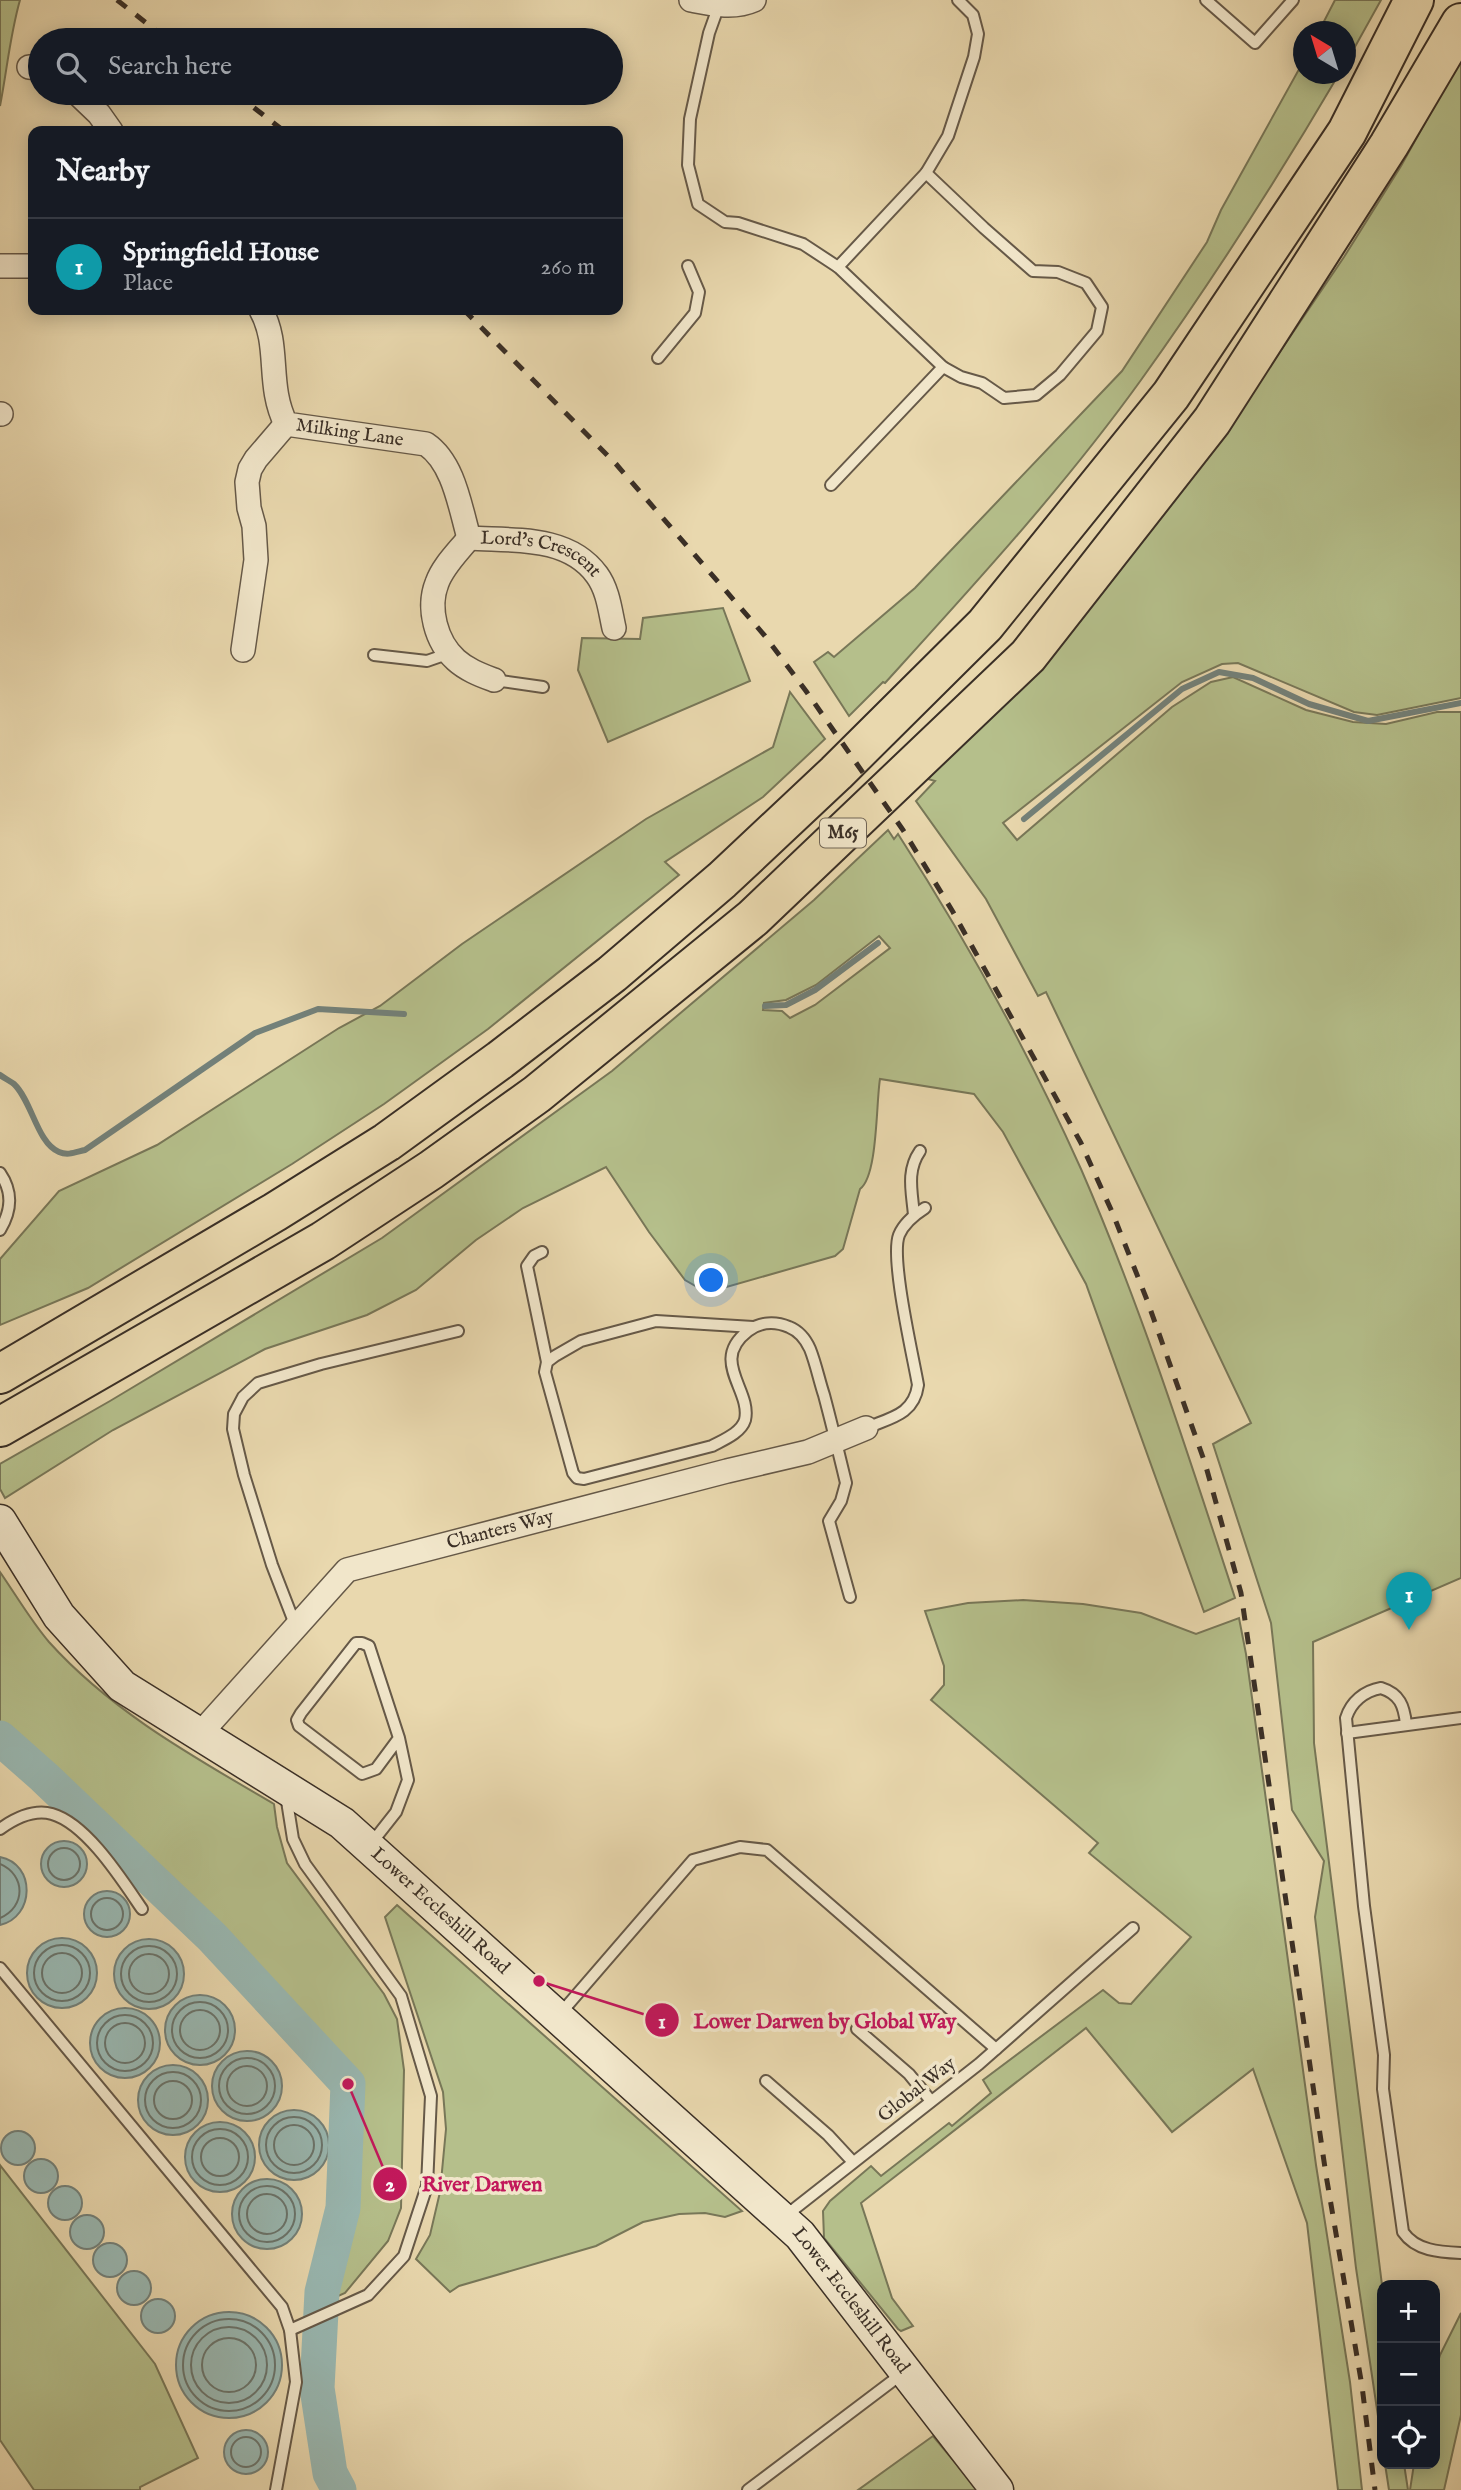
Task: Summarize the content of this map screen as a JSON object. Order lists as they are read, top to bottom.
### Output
{
  "streets": {
    "highway": ["M65"],
    "street": [
      "Milking Lane",
      "Lord's Crescent",
      "Chanters Way",
      "Lower Eccleshill Road"
    ],
    "lane": ["Global Way"]
  },
  "crossings": [
    ["Milking Lane", "Lord's Crescent"],
    ["Chanters Way", "Lower Eccleshill Road"],
    ["Lower Eccleshill Road", "Global Way"]
  ],
  "places": ["Lower Darwen by Global Way", "River Darwen"],
  "north": "top left",
  "page": {
    "search": "Search here",
    "heading": "Nearby",
    "list": [
      {
        "mark": "1",
        "name": "Springfield House",
        "note": "Place",
        "value": "260 m"
      }
    ],
    "pins": "1",
    "map_buttons": ["+", "−"]
  }
}
